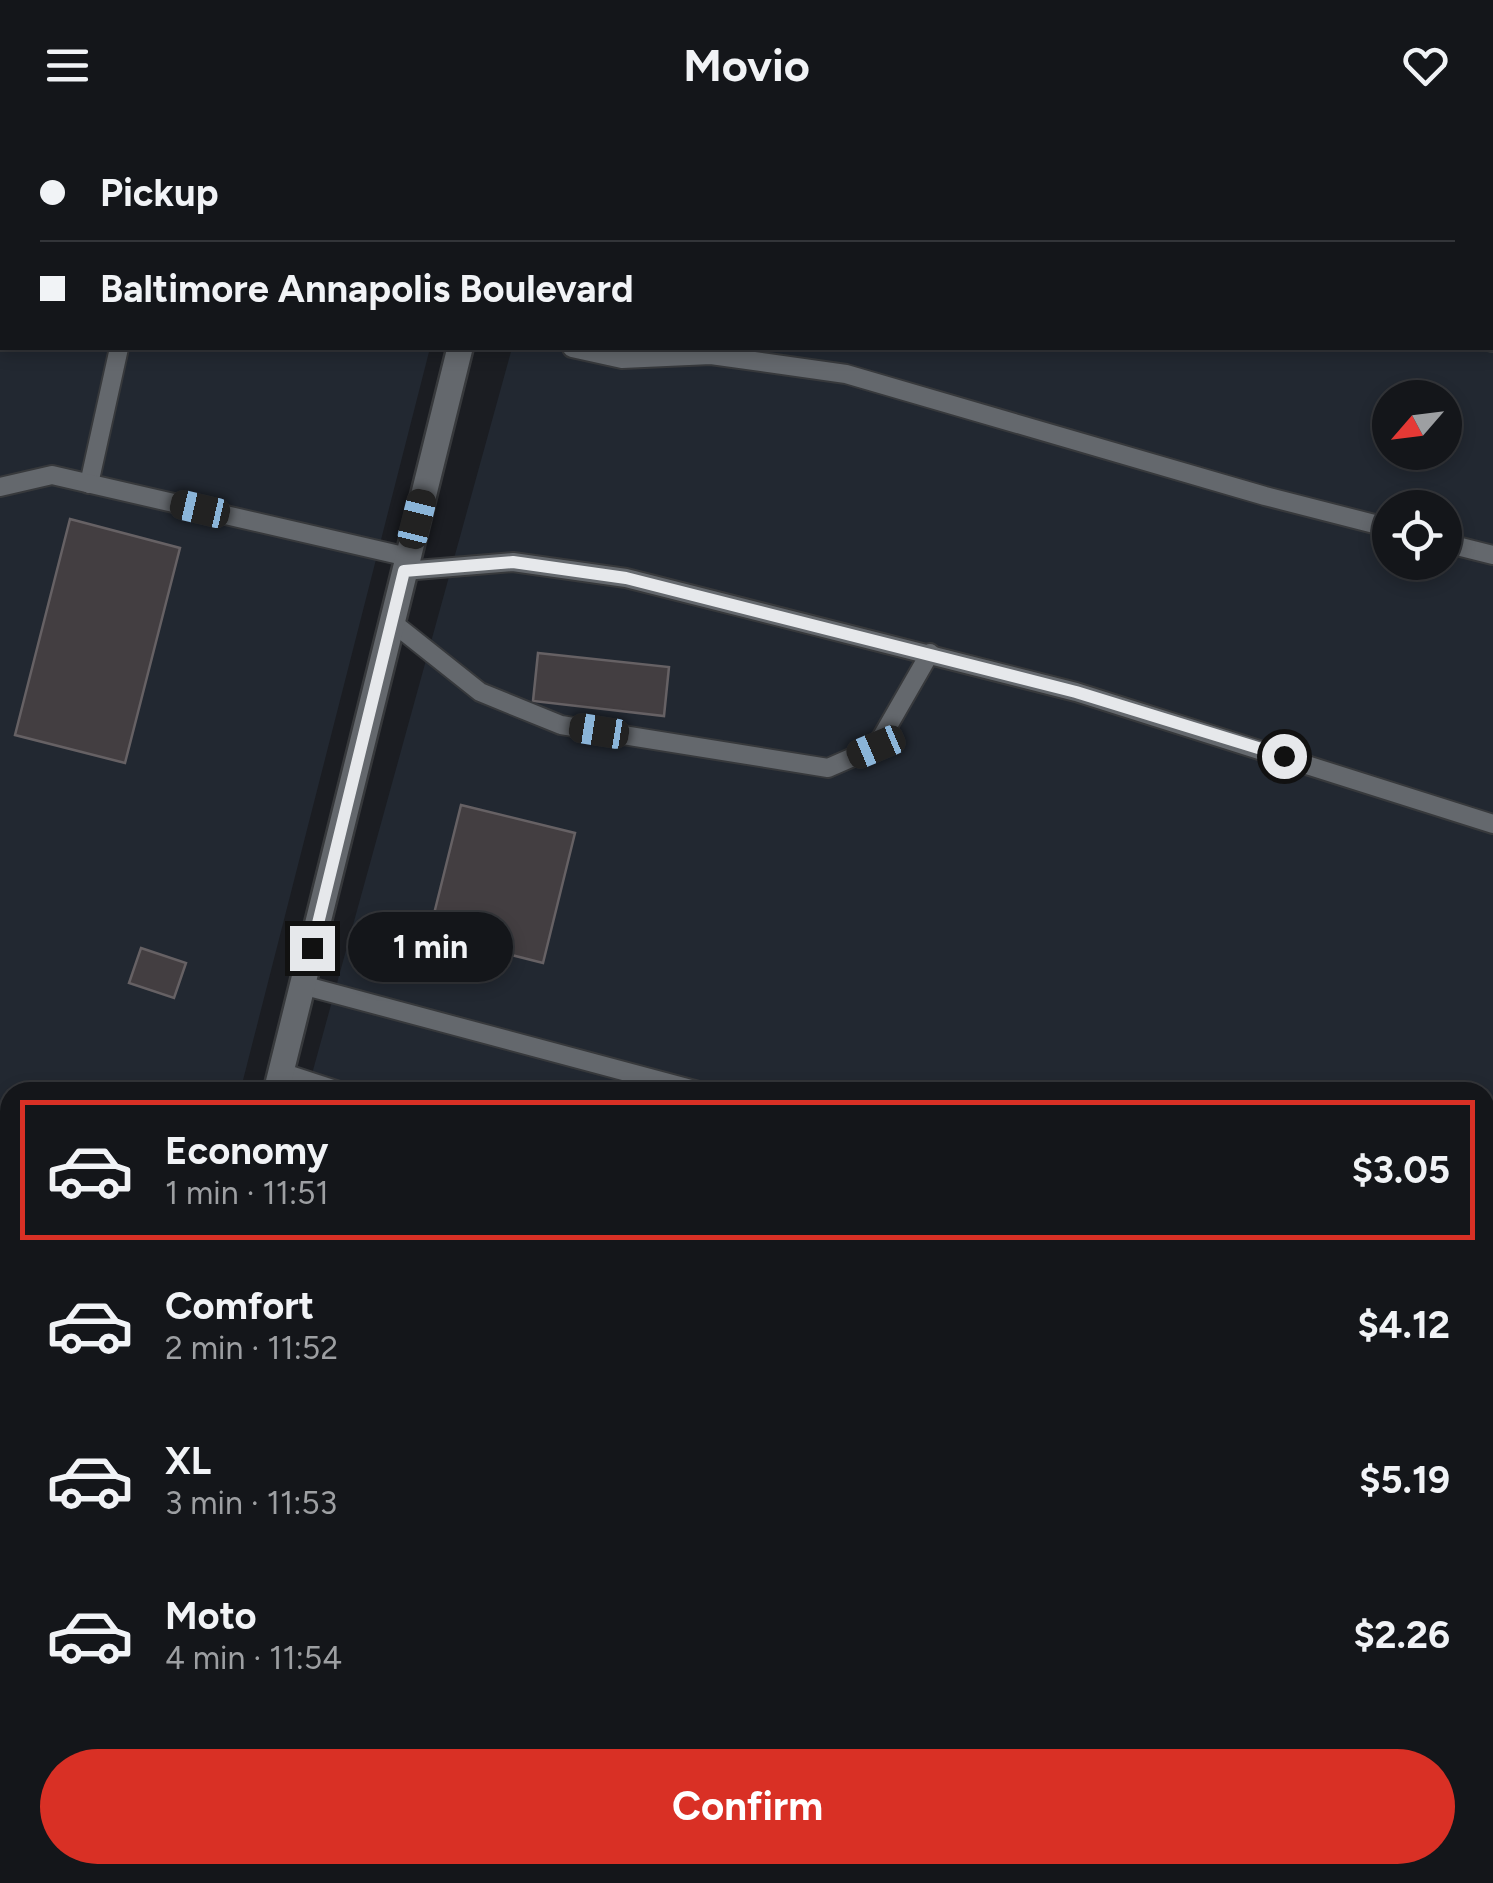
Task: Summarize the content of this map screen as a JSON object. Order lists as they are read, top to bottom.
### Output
{
  "north": "bottom left",
  "page": {
    "header": "Movio",
    "banner": ["Pickup", "Baltimore Annapolis Boulevard"],
    "bubble": "1 min",
    "list": [
      {
        "name": "Economy",
        "note": "1 min · 11:51",
        "value": "$3.05"
      },
      {
        "name": "Comfort",
        "note": "2 min · 11:52",
        "value": "$4.12"
      },
      {
        "name": "XL",
        "note": "3 min · 11:53",
        "value": "$5.19"
      },
      {
        "name": "Moto",
        "note": "4 min · 11:54",
        "value": "$2.26"
      }
    ],
    "buttons": "Confirm"
  }
}
